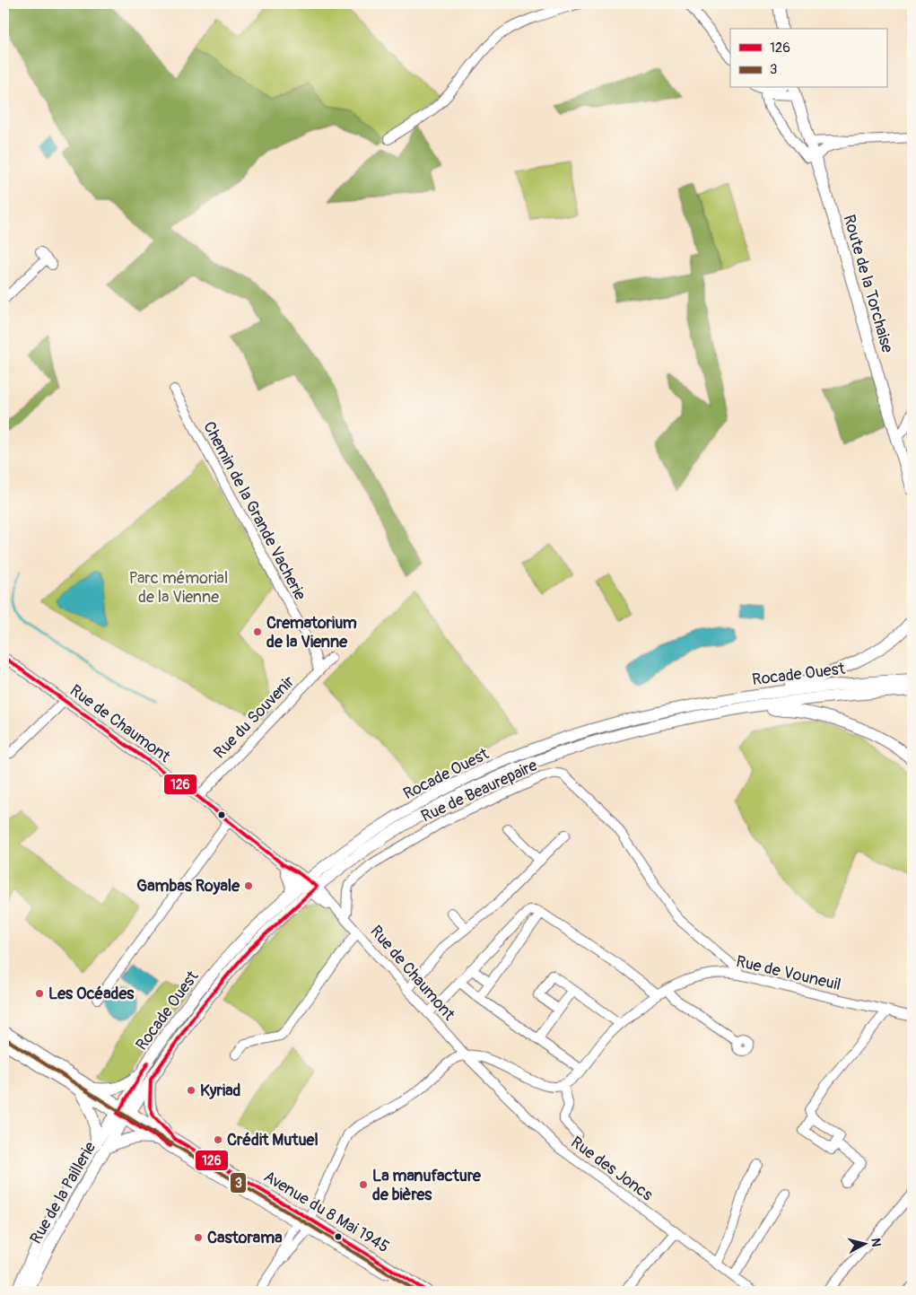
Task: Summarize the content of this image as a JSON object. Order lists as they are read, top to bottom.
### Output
{
  "streets": {
    "main road": [
      "Route de la Torchaise",
      "Rocade Ouest",
      "Rue de la Paillerie",
      "Avenue du 8 Mai 1945"
    ],
    "street": [
      "Chemin de la Grande Vacherie",
      "Rue du Souvenir",
      "Rue de Chaumont",
      "Rue de Beaurepaire",
      "Rue de Vouneuil",
      "Rue des Joncs"
    ]
  },
  "crossings": [
    ["Chemin de la Grande Vacherie", "Rue du Souvenir"],
    ["Rocade Ouest", "Rue de Chaumont"],
    ["Rocade Ouest", "Rue de la Paillerie"],
    ["Rocade Ouest", "Avenue du 8 Mai 1945"],
    ["Rue du Souvenir", "Rue de Chaumont"],
    ["Rue de Chaumont", "Rue de Beaurepaire"],
    ["Rue de Chaumont", "Rue des Joncs"],
    ["Rue de Beaurepaire", "Rue de Vouneuil"],
    ["Rue de la Paillerie", "Avenue du 8 Mai 1945"]
  ],
  "parks": ["Parc mémorial de la Vienne"],
  "places": [
    "Crematorium de la Vienne",
    "Gambas Royale",
    "Les Océades",
    "Kyriad",
    "Crédit Mutuel",
    "La manufacture de bières",
    "Castorama"
  ],
  "lines": ["transit line 126", "transit line 3"],
  "legend": ["126", "3"],
  "north": "right"
}
